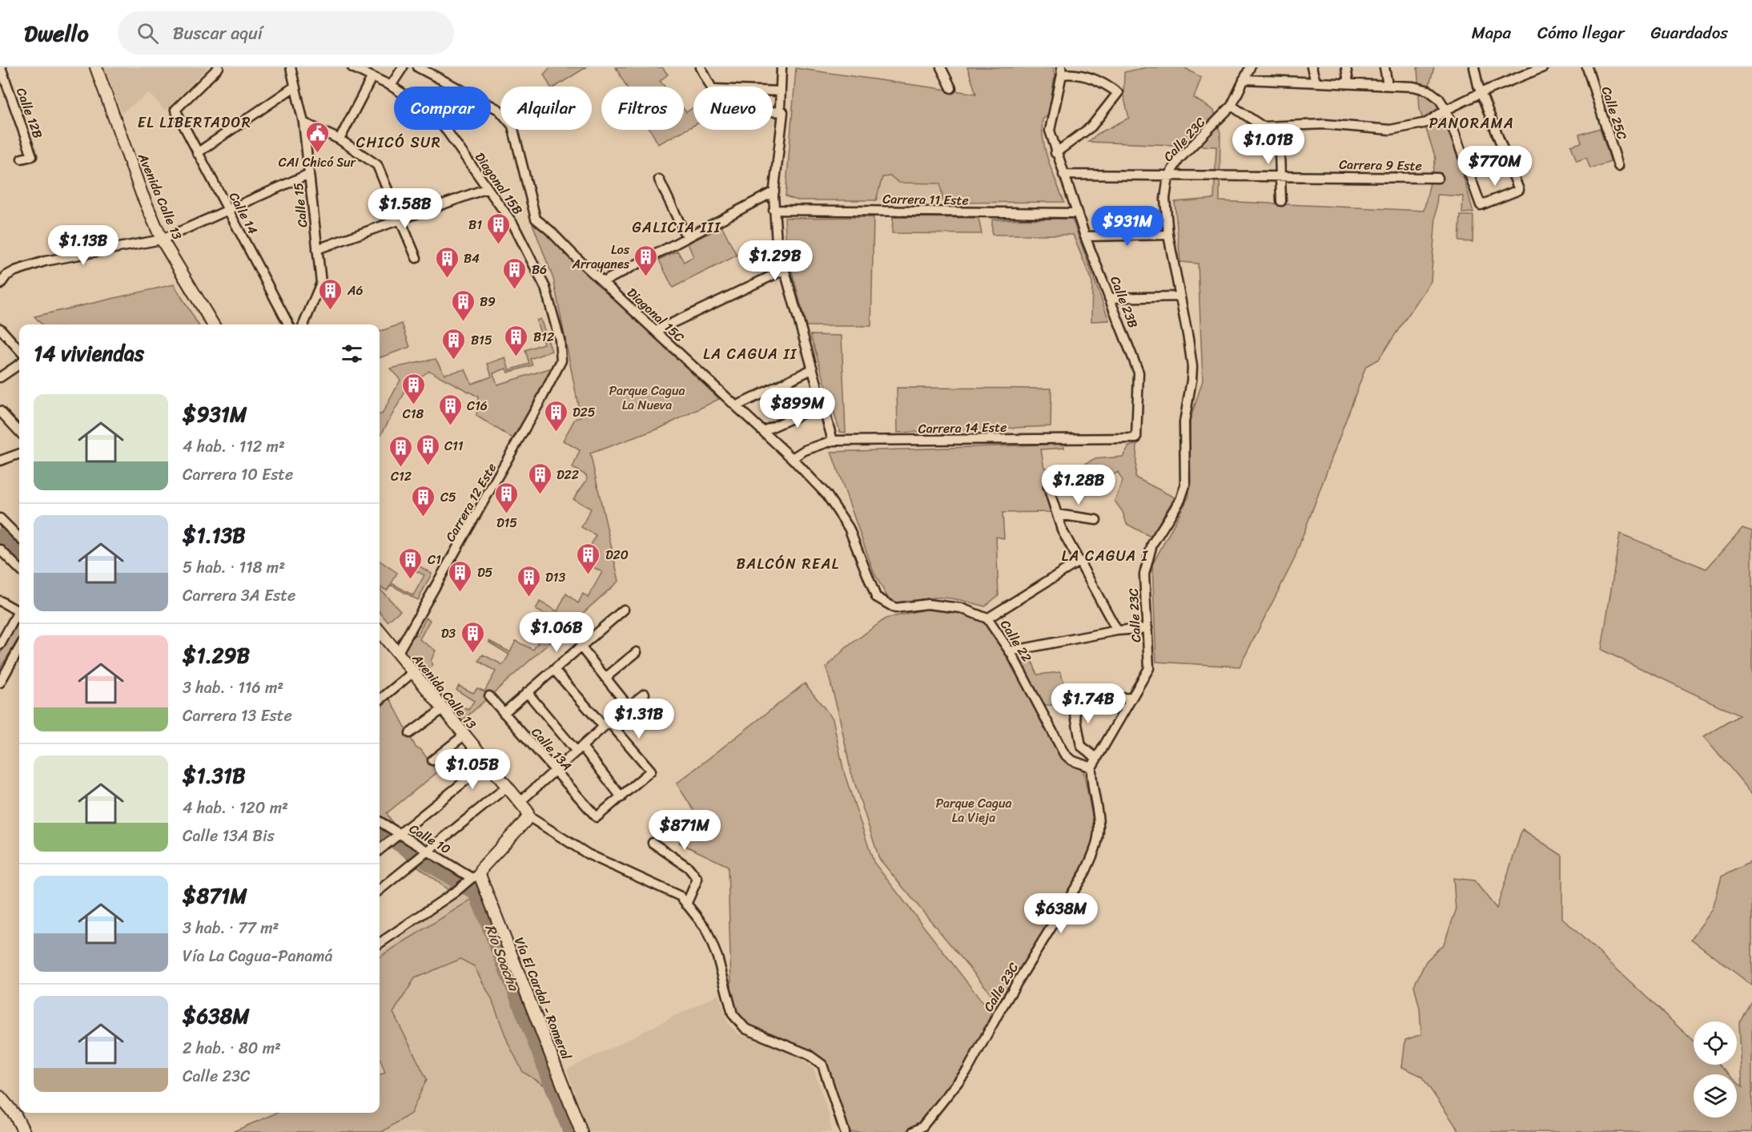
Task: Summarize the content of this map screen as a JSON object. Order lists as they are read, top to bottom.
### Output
{
  "streets": {
    "main road": ["Avenida Calle 13", "Vía El Cardal - Romeral"],
    "street": [
      "Calle 12B",
      "Calle 25C",
      "Calle 23C",
      "Carrera 9 Este",
      "Diagonal 15B",
      "Carrera 11 Este",
      "Calle 15",
      "Calle 14",
      "Calle 23B",
      "Diagonal 15C",
      "Carrera 14 Este",
      "Carrera 12 Este",
      "Calle 22",
      "Calle 13A",
      "Calle 10"
    ]
  },
  "crossings": [
    ["Calle 23C", "Carrera 9 Este"],
    ["Calle 23C", "Calle 22"],
    ["Carrera 9 Este", "Calle 23B"],
    ["Diagonal 15B", "Carrera 12 Este"],
    ["Avenida Calle 13", "Carrera 12 Este"],
    ["Carrera 11 Este", "Calle 23B"],
    ["Calle 23B", "Carrera 14 Este"],
    ["Diagonal 15C", "Carrera 14 Este"],
    ["Diagonal 15C", "Calle 22"],
    ["Calle 10", "Vía El Cardal - Romeral"]
  ],
  "districts": [
    "EL LIBERTADOR",
    "PANORAMA",
    "CHICÓ SUR",
    "GALICIA III",
    "LA CAGUA II",
    "LA CAGUA I",
    "BALCÓN REAL"
  ],
  "water": ["Río Soacha"],
  "parks": ["Parque Cagua La Nueva", "Parque Cagua La Vieja"],
  "places": {
    "public building": ["CAI Chicó Sur"],
    "building": [
      "B1",
      "Los Arrayanes",
      "B4",
      "B6",
      "A6",
      "B9",
      "B12",
      "B15",
      "C18",
      "C16",
      "D25",
      "C11",
      "C12",
      "D22",
      "D15",
      "C5",
      "D20",
      "C1",
      "D5",
      "D13",
      "D3"
    ]
  },
  "page": {
    "header": "Dwello",
    "search": "Buscar aquí",
    "nav": ["Mapa", "Cómo llegar", "Guardados"],
    "chip": [
      "Comprar",
      "Alquilar",
      "Filtros",
      "Nuevo"
    ],
    "price": [
      "$1.01B",
      "$770M",
      "$1.58B",
      "$931M",
      "$1.13B",
      "$1.29B",
      "$899M",
      "$1.28B",
      "$1.06B",
      "$1.74B",
      "$1.31B",
      "$1.05B",
      "$871M",
      "$638M"
    ],
    "heading": "14 viviendas",
    "list": [
      {
        "name": "$931M",
        "note": "4 hab. · 112 m² · Carrera 10 Este"
      },
      {
        "name": "$1.13B",
        "note": "5 hab. · 118 m² · Carrera 3A Este"
      },
      {
        "name": "$1.29B",
        "note": "3 hab. · 116 m² · Carrera 13 Este"
      },
      {
        "name": "$1.31B",
        "note": "4 hab. · 120 m² · Calle 13A Bis"
      },
      {
        "name": "$871M",
        "note": "3 hab. · 77 m² · Vía La Cagua-Panamá"
      },
      {
        "name": "$638M",
        "note": "2 hab. · 80 m² · Calle 23C"
      }
    ]
  }
}
